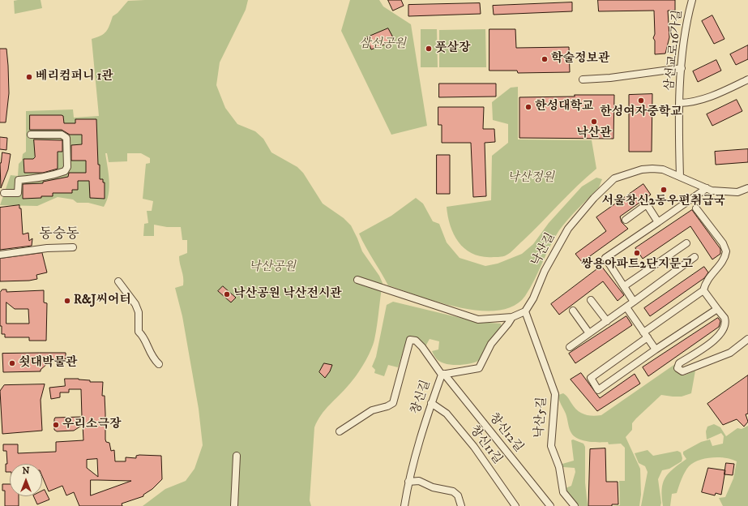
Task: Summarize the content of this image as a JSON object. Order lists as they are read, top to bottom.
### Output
{
  "streets": {
    "street": [
      "삼선교로16가길",
      "낙산길",
      "창신길",
      "낙산5길",
      "창신12길",
      "창신11길"
    ]
  },
  "crossings": [
    ["삼선교로16가길", "낙산길"],
    ["낙산길", "낙산5길"],
    ["창신길", "창신12길"],
    ["창신길", "창신11길"]
  ],
  "districts": ["동숭동"],
  "parks": ["삼선공원", "낙산정원", "낙산공원"],
  "places": [
    "풋살장",
    "학술정보관",
    "베리컴퍼니 1관",
    "한성여자중학교",
    "한성대학교",
    "낙산관",
    "서울창신2동우편취급국",
    "쌍용아파트2단지문고",
    "낙산공원 낙산전시관",
    "R&J씨어터",
    "쇳대박물관",
    "우리소극장"
  ],
  "north": "top"
}
